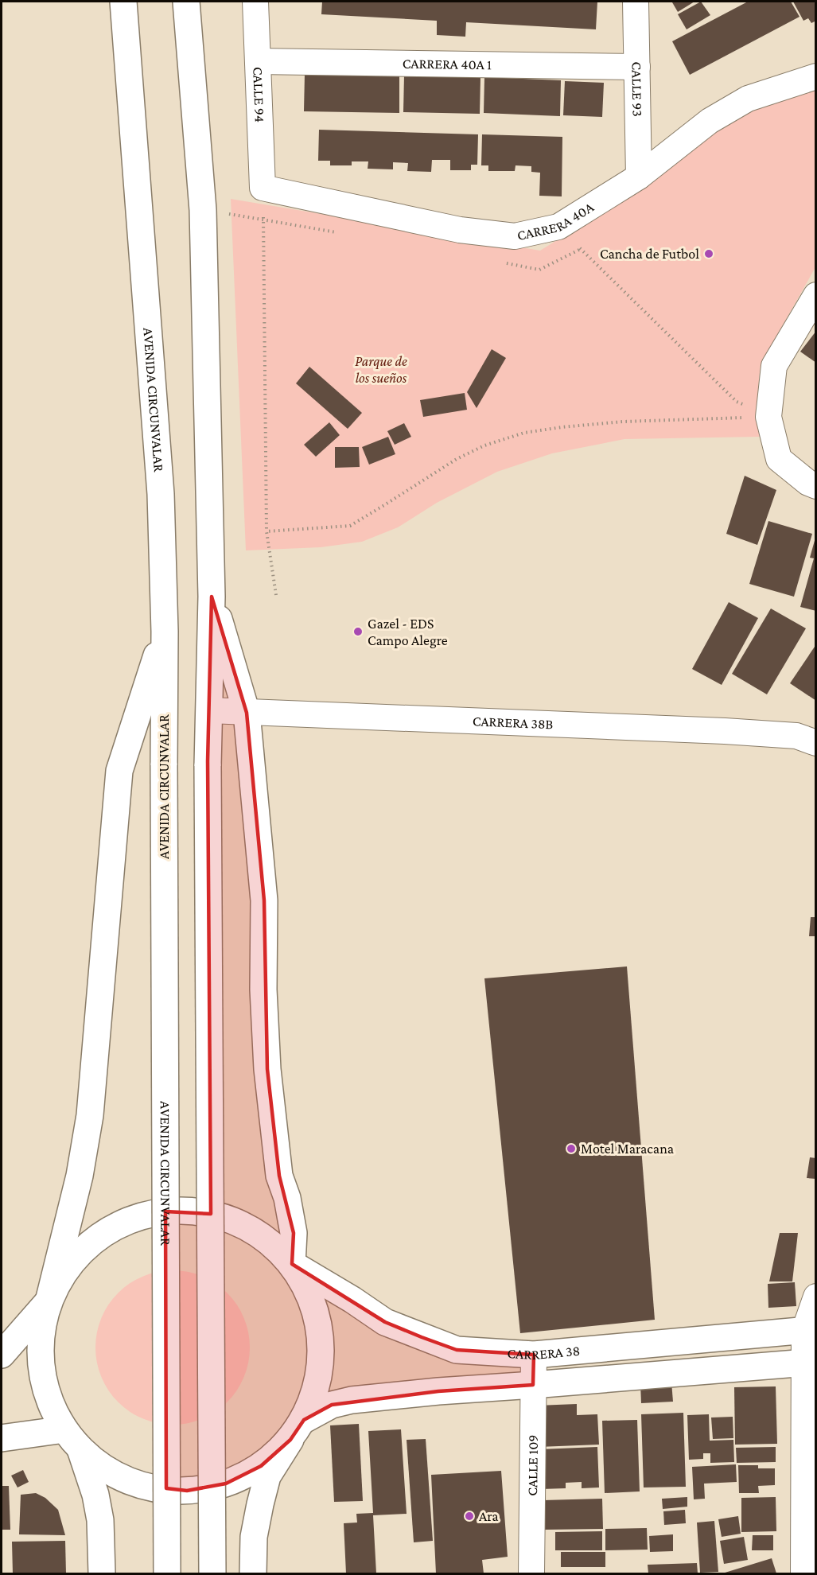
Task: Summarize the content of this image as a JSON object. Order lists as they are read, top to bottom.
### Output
{
  "streets": {
    "main road": ["AVENIDA CIRCUNVALAR", "CARRERA 38"],
    "street": [
      "CARRERA 40A 1",
      "CALLE 93",
      "CALLE 94",
      "CARRERA 40A",
      "CARRERA 38B",
      "CALLE 109"
    ]
  },
  "crossings": [
    ["CARRERA 40A 1", "CALLE 93"],
    ["CARRERA 40A 1", "CALLE 94"],
    ["CALLE 93", "CARRERA 40A"],
    ["CALLE 94", "CARRERA 40A"],
    ["CARRERA 38", "CALLE 109"]
  ],
  "parks": ["Parque de los sueños"],
  "places": [
    "Cancha de Futbol",
    "Gazel - EDS Campo Alegre",
    "Motel Maracana",
    "Ara"
  ]
}
